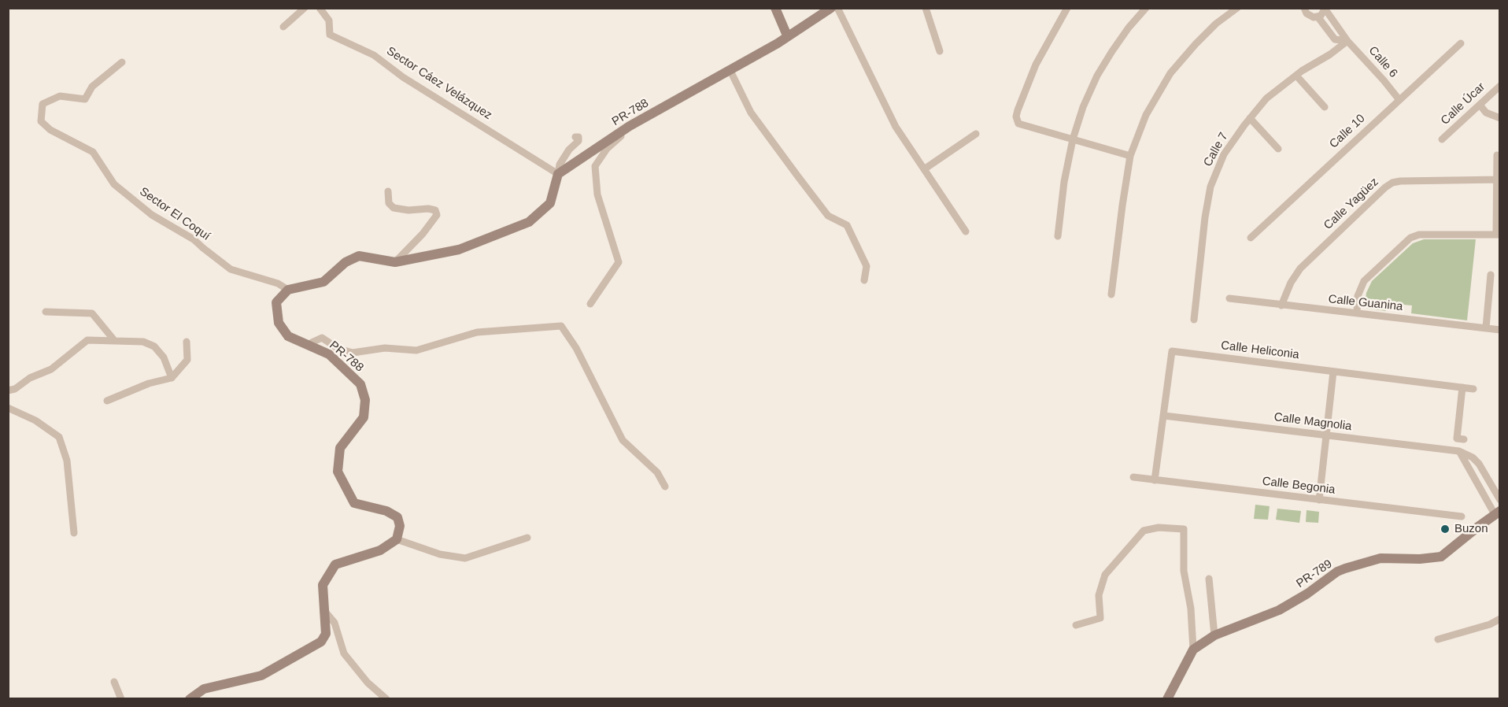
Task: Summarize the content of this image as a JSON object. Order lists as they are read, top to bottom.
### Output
{
  "streets": {
    "street": [
      "Calle 6",
      "Sector Cáez Velázquez",
      "Calle Úcar",
      "PR-788",
      "Calle 10",
      "Calle 7",
      "Calle Yagüez",
      "Sector El Coquí",
      "Calle Guanina",
      "Calle Heliconia",
      "Calle Magnolia",
      "Calle Begonia",
      "PR-789"
    ]
  },
  "crossings": [
    ["Calle 6", "Calle 10"],
    ["Calle 6", "Calle 7"],
    ["Sector Cáez Velázquez", "PR-788"],
    ["PR-788", "Sector El Coquí"],
    ["Calle Yagüez", "Calle Guanina"],
    ["Calle Heliconia", "Calle Magnolia"],
    ["Calle Heliconia", "Calle Begonia"]
  ],
  "places": ["Buzon"]
}
